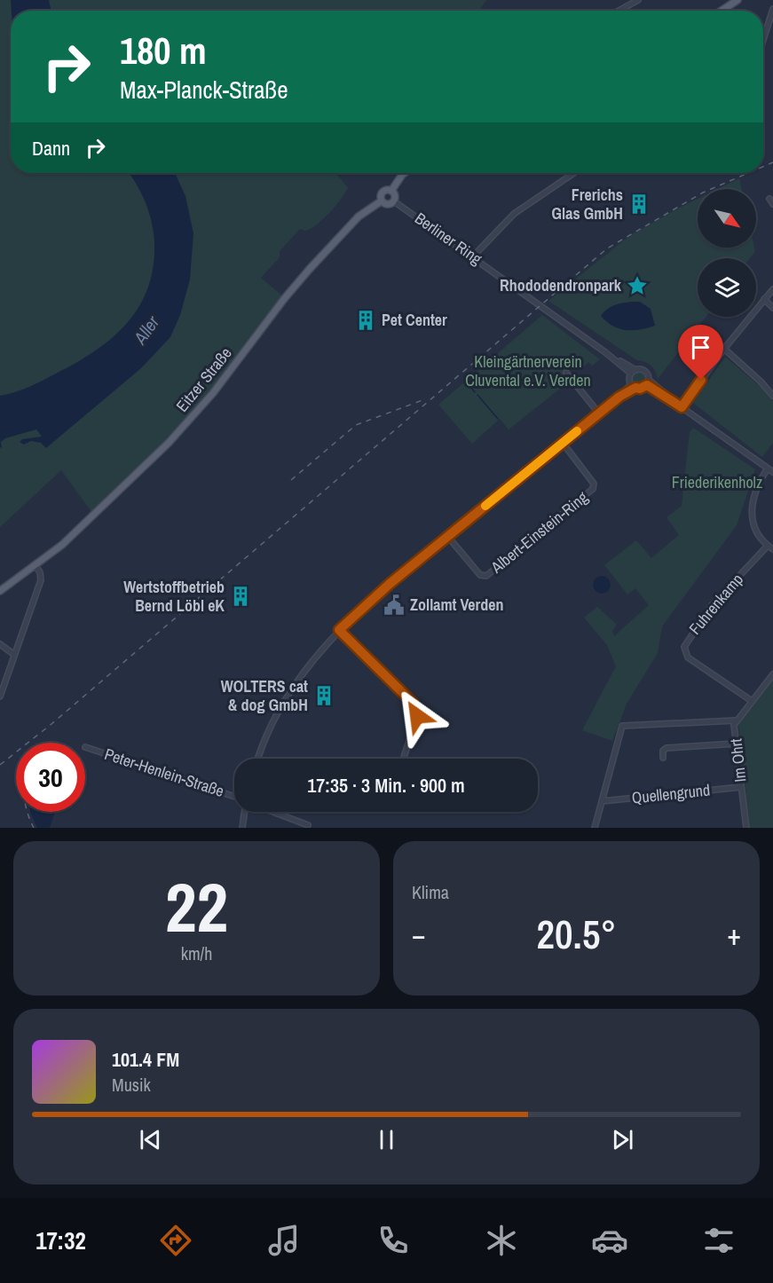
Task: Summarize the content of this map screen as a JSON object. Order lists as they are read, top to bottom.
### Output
{
  "streets": {
    "main road": ["Eitzer Straße"],
    "street": [
      "Berliner Ring",
      "Albert-Einstein-Ring",
      "Fuhrenkamp",
      "Im Ohrt",
      "Peter-Henlein-Straße",
      "Quellengrund"
    ]
  },
  "crossings": [
    ["Berliner Ring", "Eitzer Straße"],
    ["Fuhrenkamp", "Im Ohrt"],
    ["Im Ohrt", "Quellengrund"]
  ],
  "water": ["Aller"],
  "parks": ["Kleingärtnerverein Cluvental e.V. Verden", "Friederikenholz"],
  "places": {
    "building": [
      "Frerichs Glas GmbH",
      "Pet Center",
      "Wertstoffbetrieb Bernd Löbl eK",
      "WOLTERS cat & dog GmbH"
    ],
    "place": ["Rhododendronpark"],
    "public building": ["Zollamt Verden"]
  },
  "north": "bottom right",
  "page": {
    "turn": ["180 m", "Max-Planck-Straße"],
    "then": "Dann",
    "limit": "30",
    "trip": "17:35 · 3 Min. · 900 m",
    "tile": [
      ["22", "km/h"],
      "Klima"
    ],
    "heat": ["−", "20.5°", "+"],
    "song": ["101.4 FM", "Musik"],
    "tabs": "17:32"
  }
}
